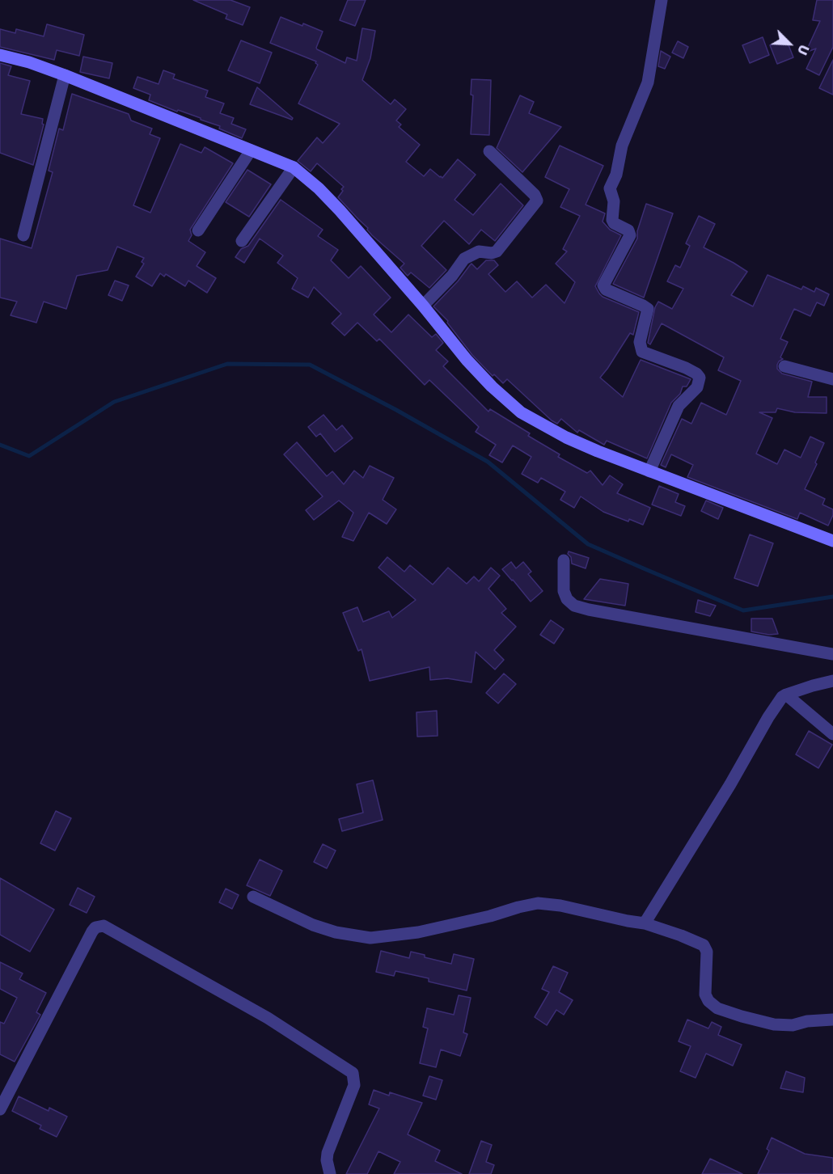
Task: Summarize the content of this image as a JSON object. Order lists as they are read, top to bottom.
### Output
{
  "north": "bottom right"
}
